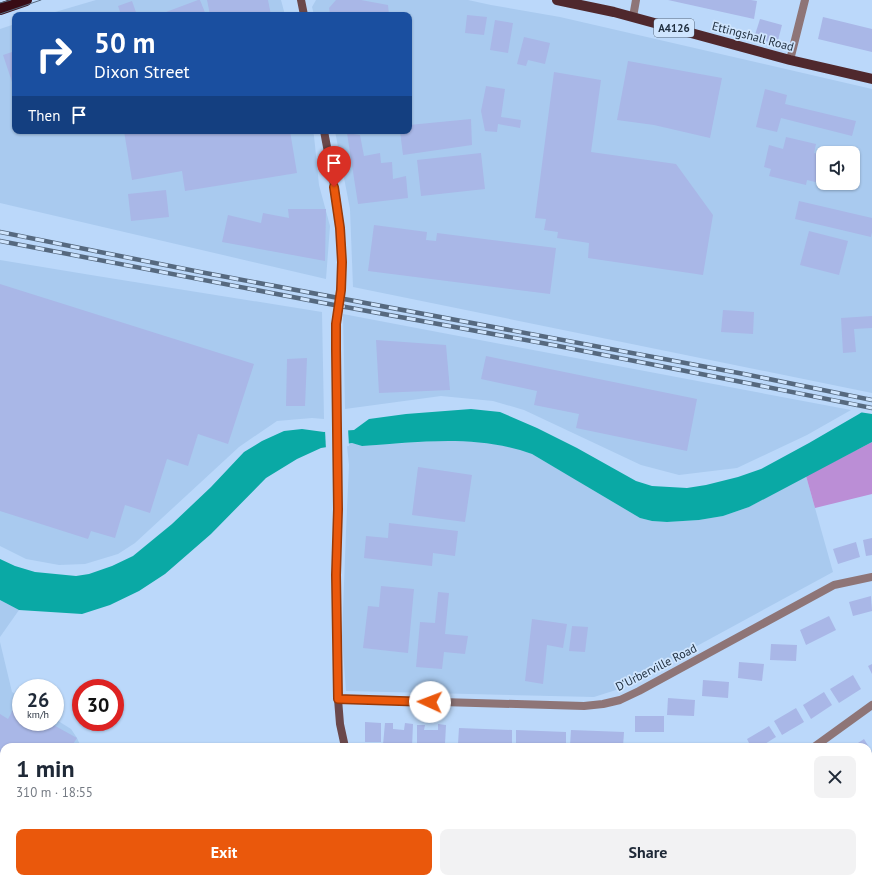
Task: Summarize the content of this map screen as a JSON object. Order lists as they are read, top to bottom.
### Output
{
  "streets": {
    "main road": ["A4126", "Ettingshall Road"],
    "street": ["D'Urberville Road"]
  },
  "page": {
    "turn": ["50 m", "Dixon Street"],
    "then": "Then",
    "speed": "26 km/h",
    "limit": "30",
    "heading": ["1 min", "310 m · 18:55"],
    "buttons": ["Exit", "Share"]
  }
}
